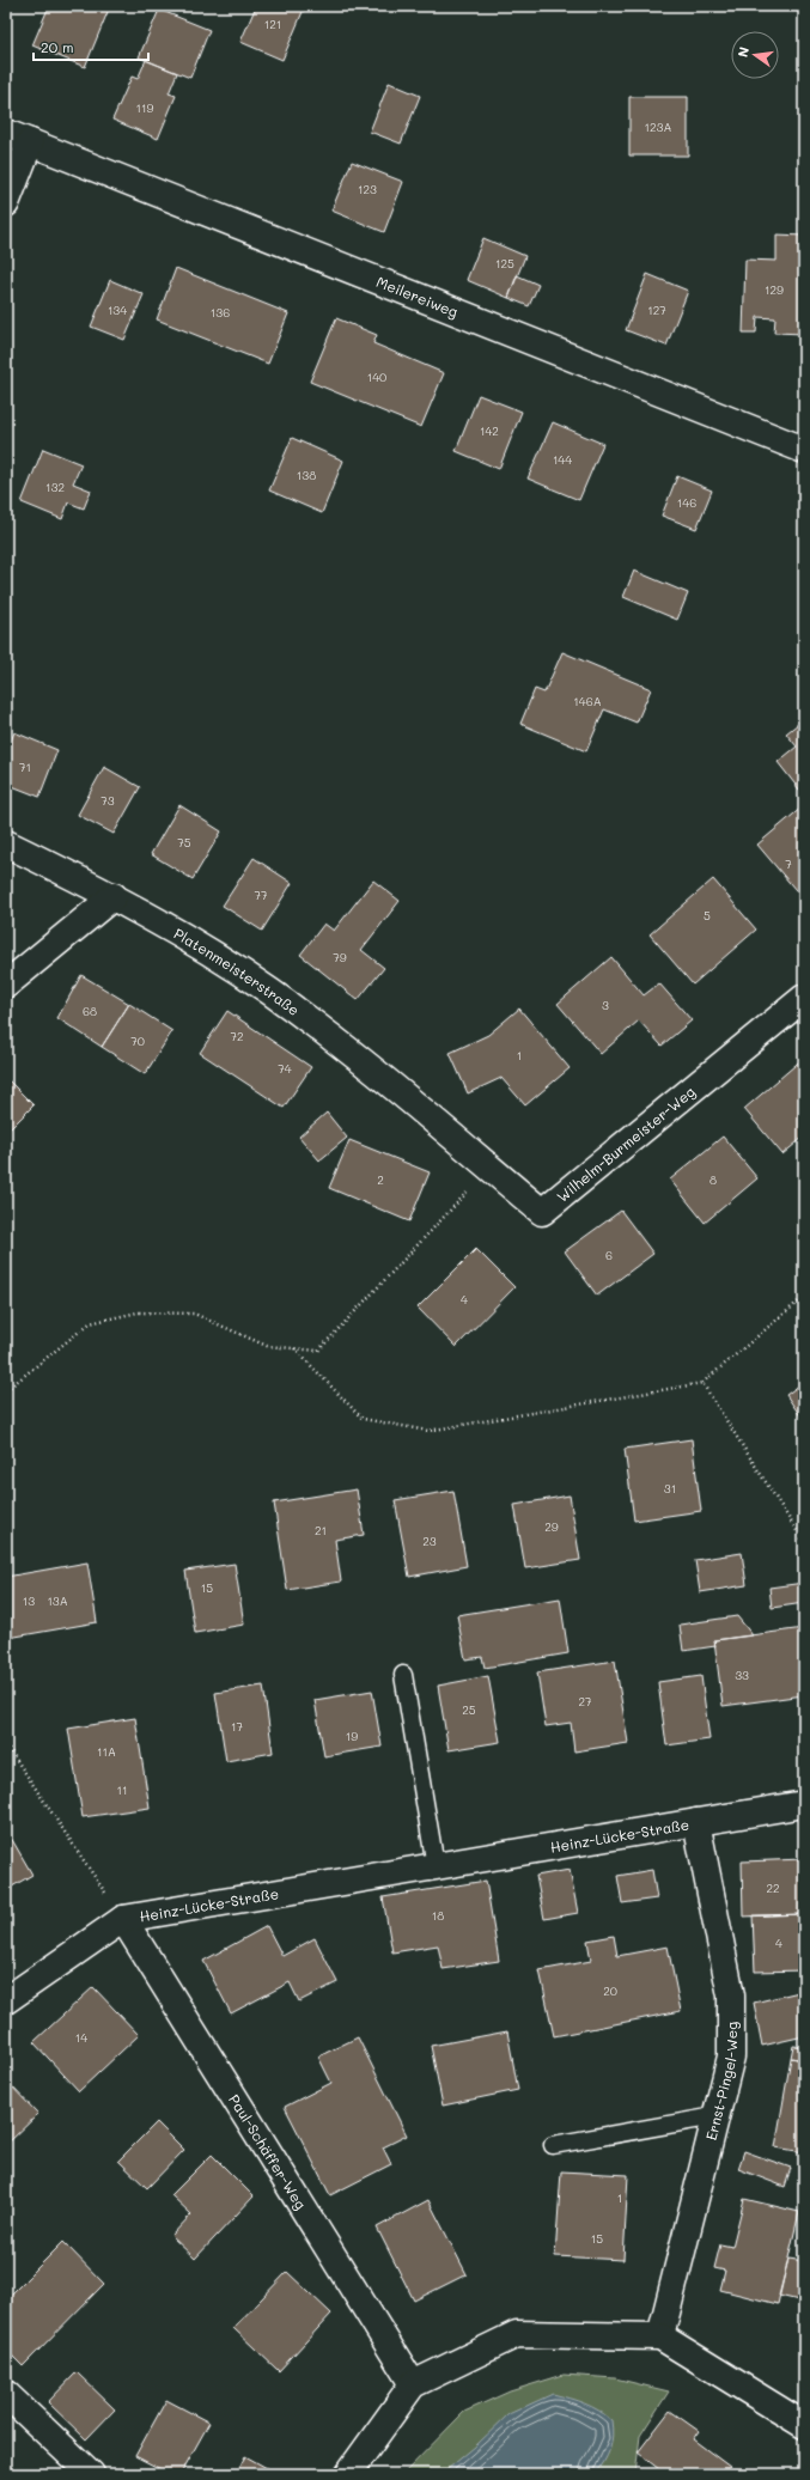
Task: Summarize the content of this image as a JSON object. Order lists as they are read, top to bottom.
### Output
{
  "streets": {
    "street": [
      "Meilereiweg",
      "Platenmeisterstraße",
      "Wilhelm-Burmeister-Weg",
      "Heinz-Lücke-Straße",
      "Ernst-Pingel-Weg",
      "Paul-Schäffer-Weg"
    ]
  },
  "crossings": [
    ["Platenmeisterstraße", "Wilhelm-Burmeister-Weg"],
    ["Heinz-Lücke-Straße", "Ernst-Pingel-Weg"],
    ["Heinz-Lücke-Straße", "Paul-Schäffer-Weg"]
  ],
  "house_numbers": [
    "121",
    "119",
    "123A",
    "123",
    "125",
    "129",
    "134",
    "127",
    "136",
    "140",
    "142",
    "144",
    "138",
    "132",
    "146",
    "146A",
    "71",
    "73",
    "75",
    "7",
    "77",
    "5",
    "79",
    "3",
    "68",
    "72",
    "70",
    "1",
    "74",
    "2",
    "8",
    "6",
    "4",
    "31",
    "29",
    "21",
    "23",
    "15",
    "13",
    "13A",
    "33",
    "27",
    "25",
    "17",
    "19",
    "11A",
    "11",
    "22",
    "18",
    "4",
    "20",
    "14",
    "1",
    "15"
  ],
  "scale_bar": "20 m",
  "north": "left"
}
